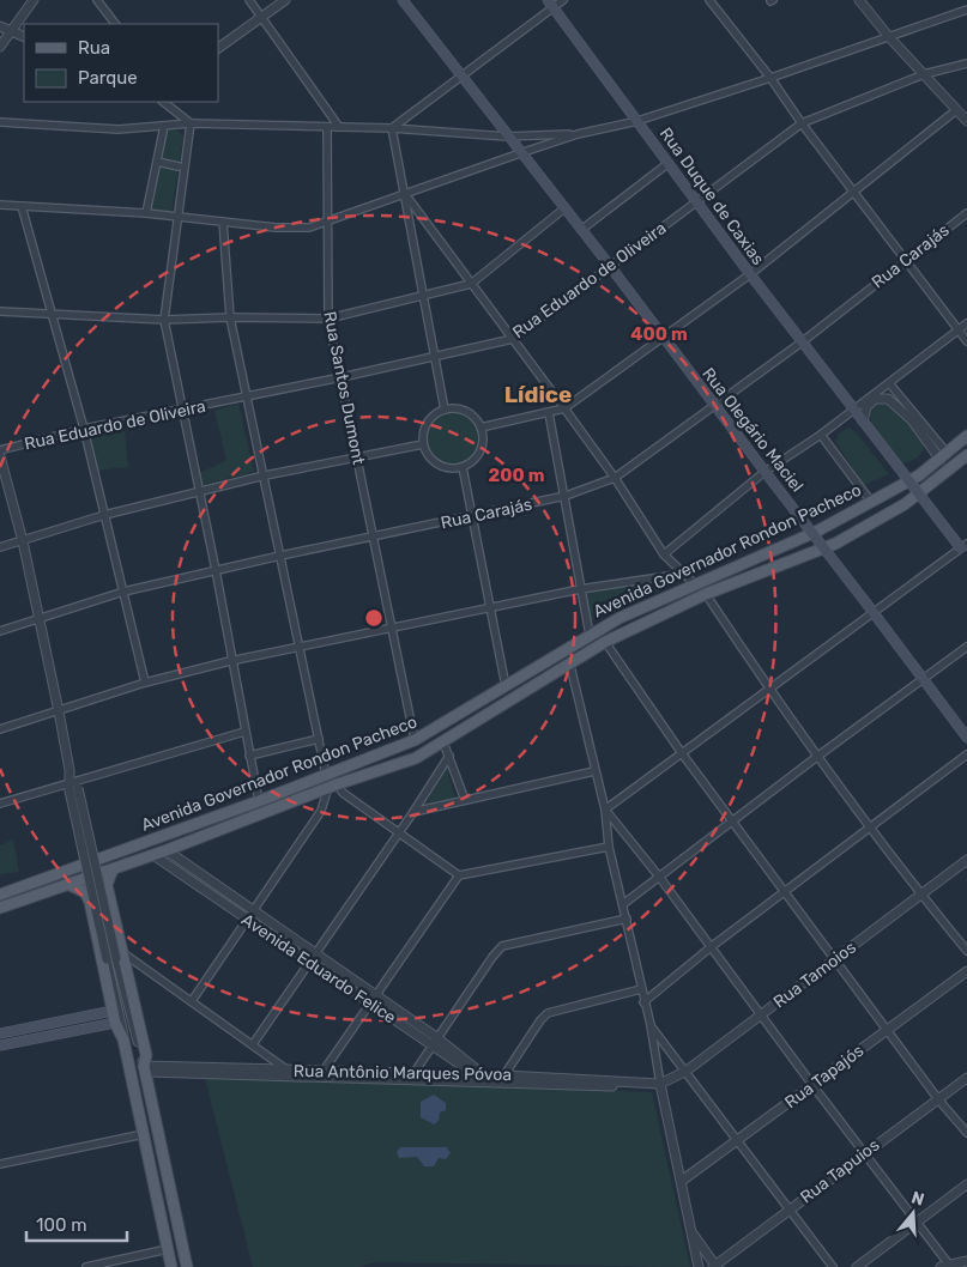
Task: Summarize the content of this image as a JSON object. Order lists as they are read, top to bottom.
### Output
{
  "streets": {
    "main road": ["Rua Duque de Caxias", "Rua Olegário Maciel", "Avenida Governador Rondon Pacheco"],
    "street": [
      "Rua Carajás",
      "Rua Eduardo de Oliveira",
      "Rua Santos Dumont",
      "Avenida Eduardo Felice",
      "Rua Tamoios",
      "Rua Antônio Marques Póvoa",
      "Rua Tapajós",
      "Rua Tapuios"
    ]
  },
  "crossings": [
    ["Rua Duque de Caxias", "Rua Carajás"],
    ["Rua Duque de Caxias", "Rua Eduardo de Oliveira"],
    ["Rua Carajás", "Rua Santos Dumont"],
    ["Rua Carajás", "Rua Olegário Maciel"],
    ["Rua Eduardo de Oliveira", "Rua Santos Dumont"],
    ["Rua Eduardo de Oliveira", "Rua Olegário Maciel"],
    ["Rua Santos Dumont", "Avenida Governador Rondon Pacheco"],
    ["Avenida Governador Rondon Pacheco", "Avenida Eduardo Felice"],
    ["Avenida Eduardo Felice", "Rua Antônio Marques Póvoa"],
    ["Rua Tamoios", "Rua Antônio Marques Póvoa"]
  ],
  "districts": ["Lídice"],
  "legend": ["Rua", "Parque"],
  "scale_bar": "100 m",
  "north": "top",
  "rings": ["400 m", "200 m"]
}
